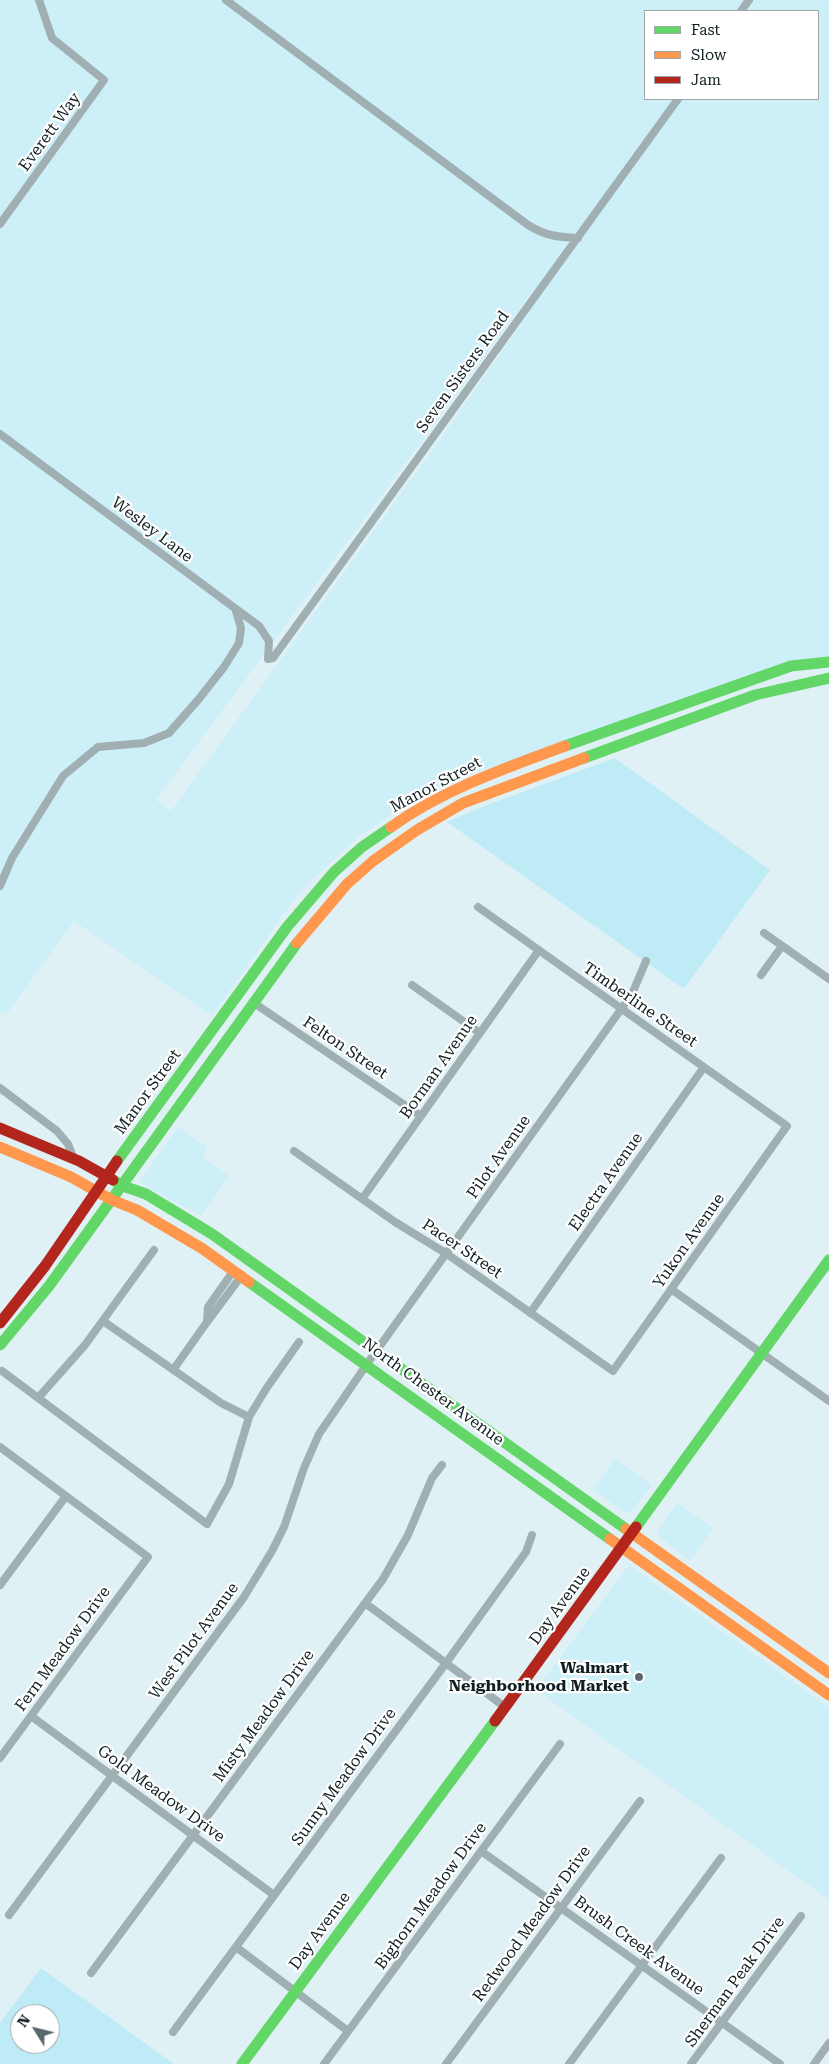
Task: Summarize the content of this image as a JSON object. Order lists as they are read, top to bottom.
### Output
{
  "streets": {
    "main road": ["Manor Street", "North Chester Avenue", "Day Avenue"],
    "street": [
      "Everett Way",
      "Seven Sisters Road",
      "Wesley Lane",
      "Timberline Street",
      "Felton Street",
      "Borman Avenue",
      "Pilot Avenue",
      "Electra Avenue",
      "Yukon Avenue",
      "Pacer Street",
      "West Pilot Avenue",
      "Fern Meadow Drive",
      "Misty Meadow Drive",
      "Sunny Meadow Drive",
      "Gold Meadow Drive",
      "Bighorn Meadow Drive",
      "Redwood Meadow Drive",
      "Brush Creek Avenue",
      "Sherman Peak Drive"
    ]
  },
  "crossings": [
    ["Seven Sisters Road", "Wesley Lane"],
    ["Manor Street", "Felton Street"],
    ["Manor Street", "North Chester Avenue"],
    ["Timberline Street", "Borman Avenue"],
    ["Timberline Street", "Pilot Avenue"],
    ["Timberline Street", "Electra Avenue"],
    ["Timberline Street", "Yukon Avenue"],
    ["Felton Street", "Borman Avenue"],
    ["Borman Avenue", "Pacer Street"],
    ["Pilot Avenue", "Pacer Street"],
    ["Pilot Avenue", "North Chester Avenue"],
    ["Pilot Avenue", "West Pilot Avenue"],
    ["Electra Avenue", "Pacer Street"],
    ["Yukon Avenue", "Pacer Street"],
    ["North Chester Avenue", "Day Avenue"],
    ["North Chester Avenue", "West Pilot Avenue"],
    ["West Pilot Avenue", "Gold Meadow Drive"],
    ["Fern Meadow Drive", "Gold Meadow Drive"],
    ["Misty Meadow Drive", "Gold Meadow Drive"],
    ["Sunny Meadow Drive", "Gold Meadow Drive"],
    ["Bighorn Meadow Drive", "Brush Creek Avenue"],
    ["Redwood Meadow Drive", "Brush Creek Avenue"],
    ["Brush Creek Avenue", "Sherman Peak Drive"]
  ],
  "places": ["Walmart Neighborhood Market"],
  "legend": ["Fast", "Slow", "Jam"],
  "north": "top left"
}
